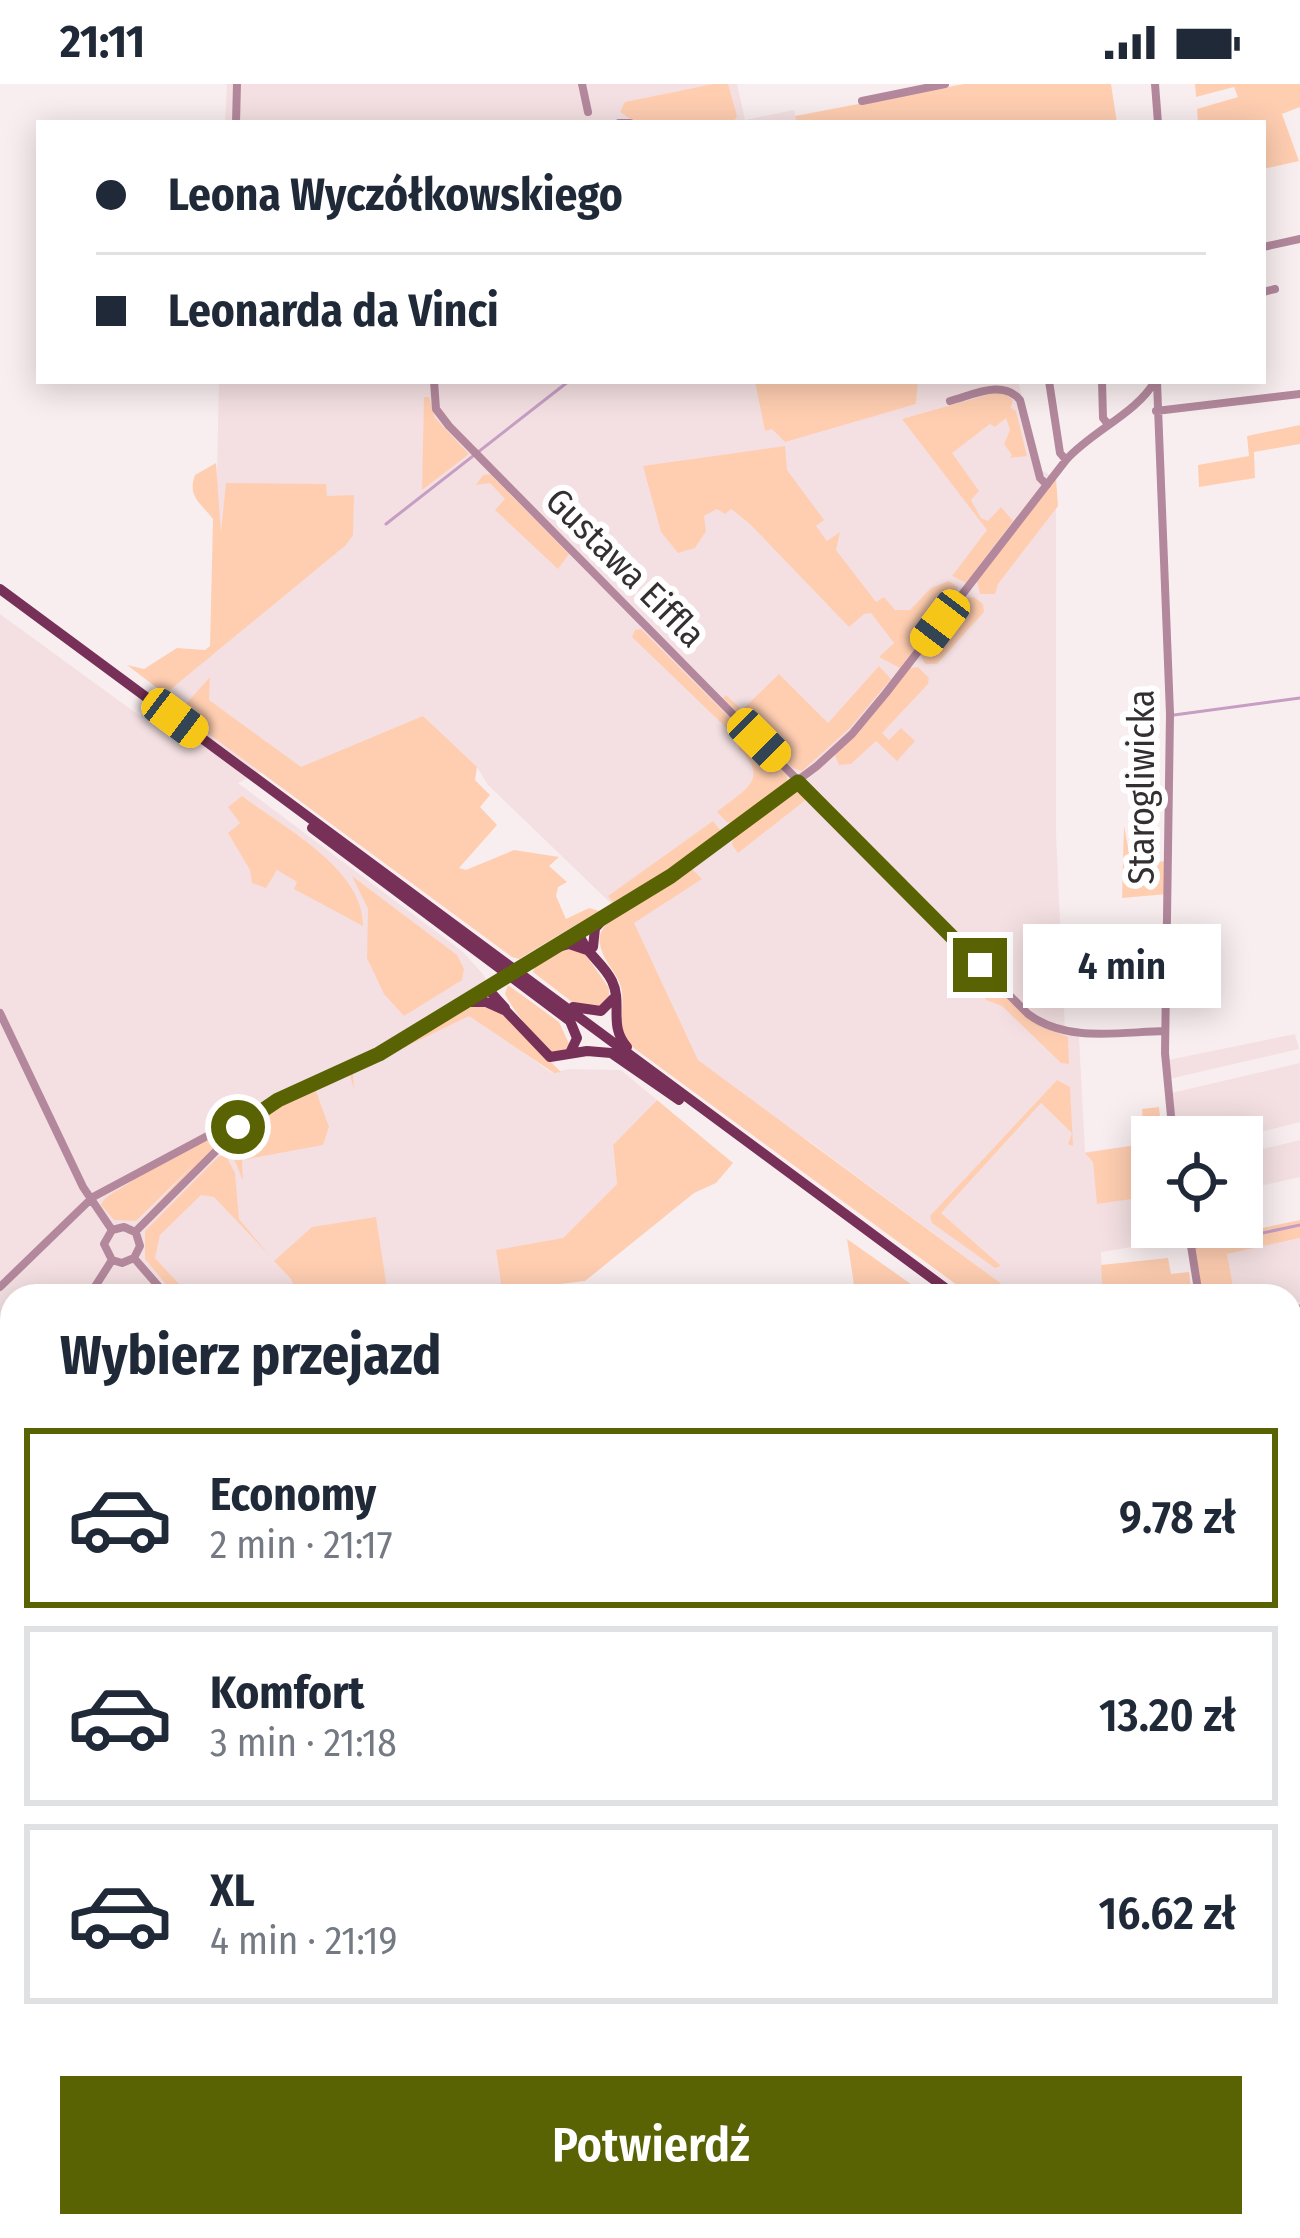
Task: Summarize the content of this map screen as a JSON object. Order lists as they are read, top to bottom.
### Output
{
  "streets": {
    "street": ["Gustawa Eiffla", "Starogliwicka"]
  },
  "crossings": [
    ["Gustawa Eiffla", "Starogliwicka"]
  ],
  "page": {
    "status": "21:11",
    "banner": ["Leona Wyczółkowskiego", "Leonarda da Vinci"],
    "bubble": "4 min",
    "heading": "Wybierz przejazd",
    "list": [
      {
        "name": "Economy",
        "note": "2 min · 21:17",
        "value": "9.78 zł"
      },
      {
        "name": "Komfort",
        "note": "3 min · 21:18",
        "value": "13.20 zł"
      },
      {
        "name": "XL",
        "note": "4 min · 21:19",
        "value": "16.62 zł"
      }
    ],
    "buttons": "Potwierdź"
  }
}
